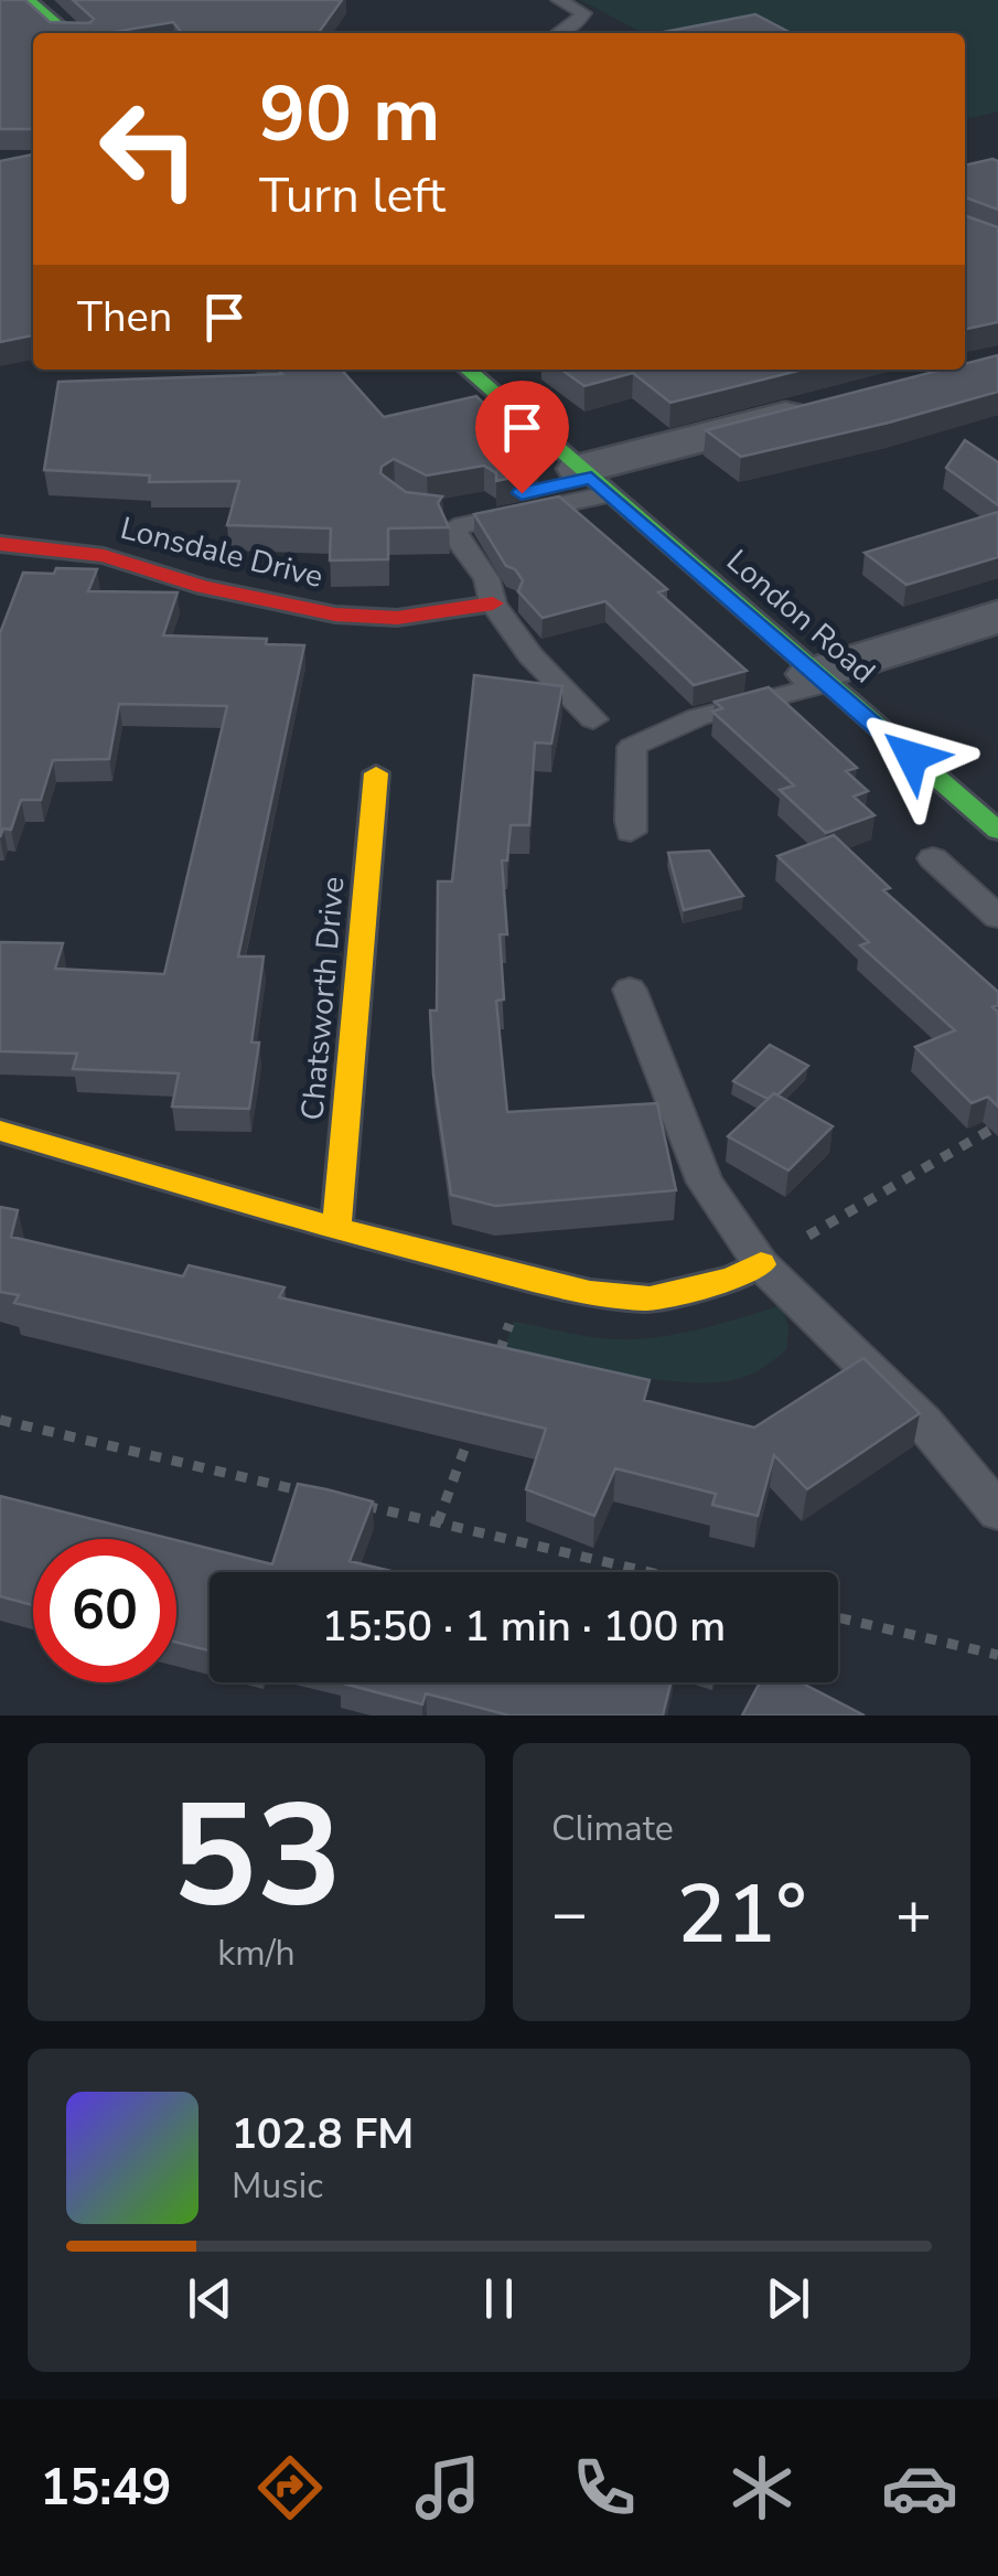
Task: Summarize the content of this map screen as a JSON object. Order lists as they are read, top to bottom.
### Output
{
  "streets": {
    "street": ["Lonsdale Drive", "London Road", "Chatsworth Drive"]
  },
  "page": {
    "turn": ["90 m", "Turn left"],
    "then": "Then",
    "limit": "60",
    "trip": "15:50 · 1 min · 100 m",
    "tile": [
      ["53", "km/h"],
      "Climate"
    ],
    "heat": ["−", "21°", "+"],
    "song": ["102.8 FM", "Music"],
    "tabs": "15:49"
  }
}
